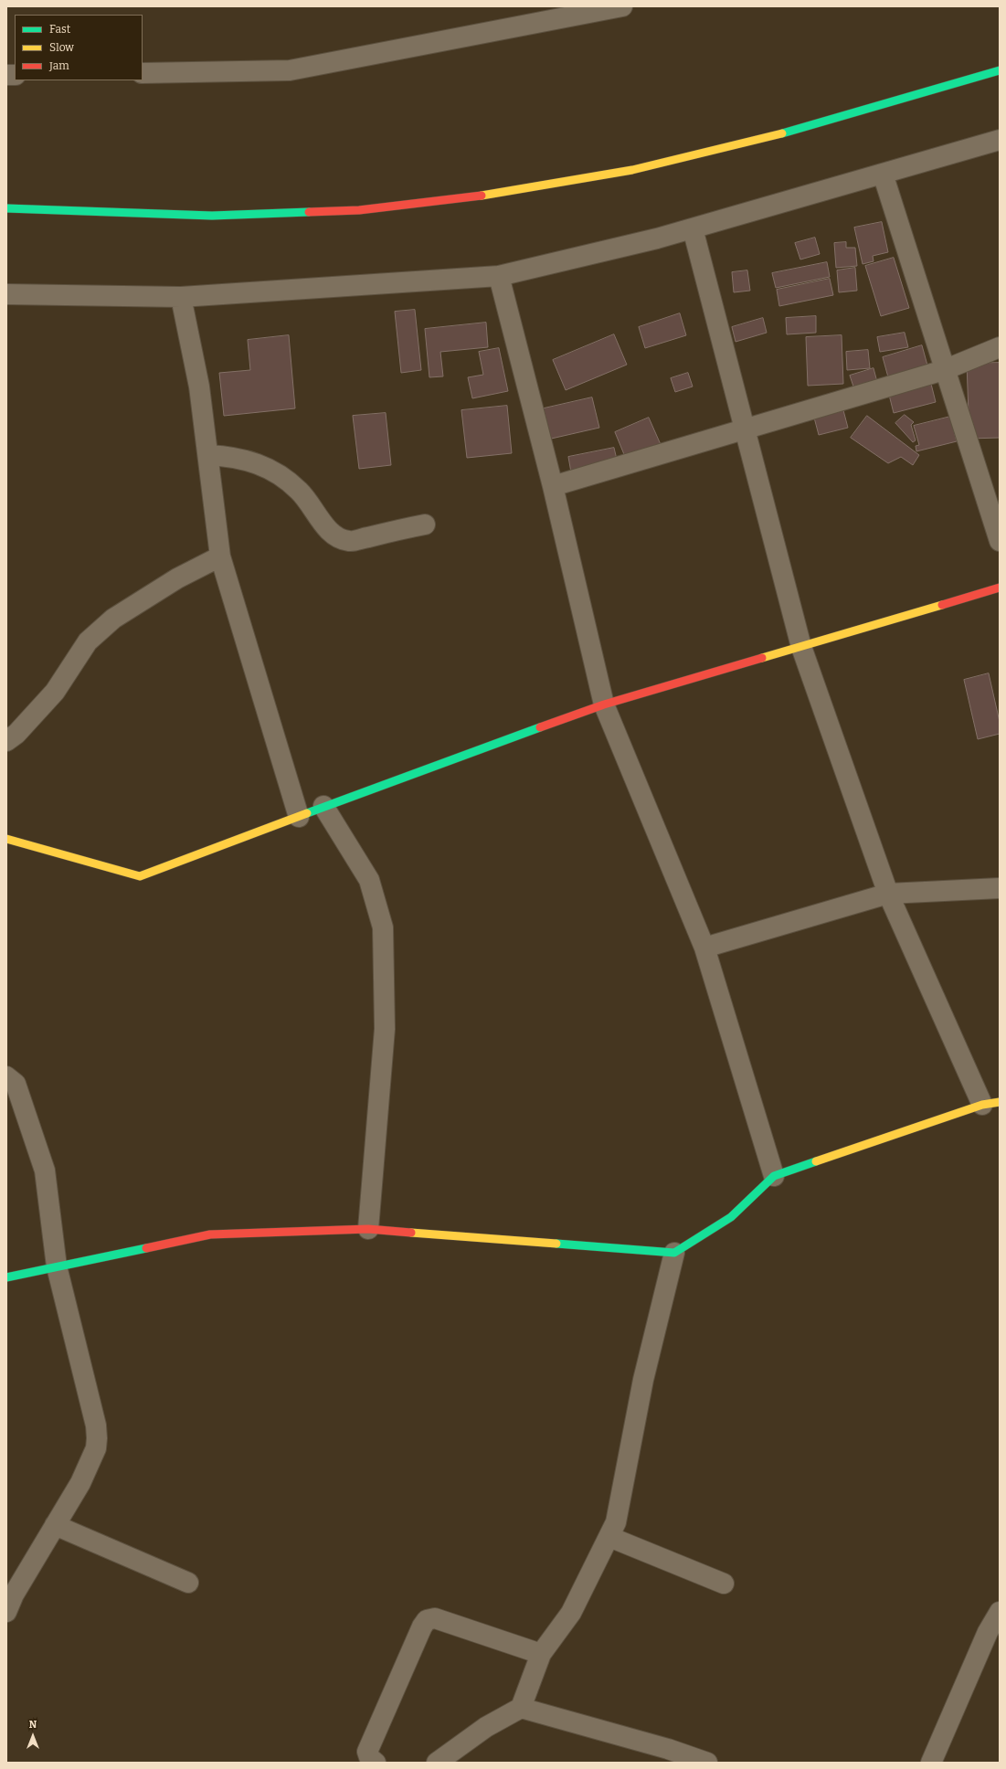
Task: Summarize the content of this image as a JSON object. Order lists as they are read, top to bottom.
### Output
{
  "legend": ["Fast", "Slow", "Jam"],
  "north": "top"
}
